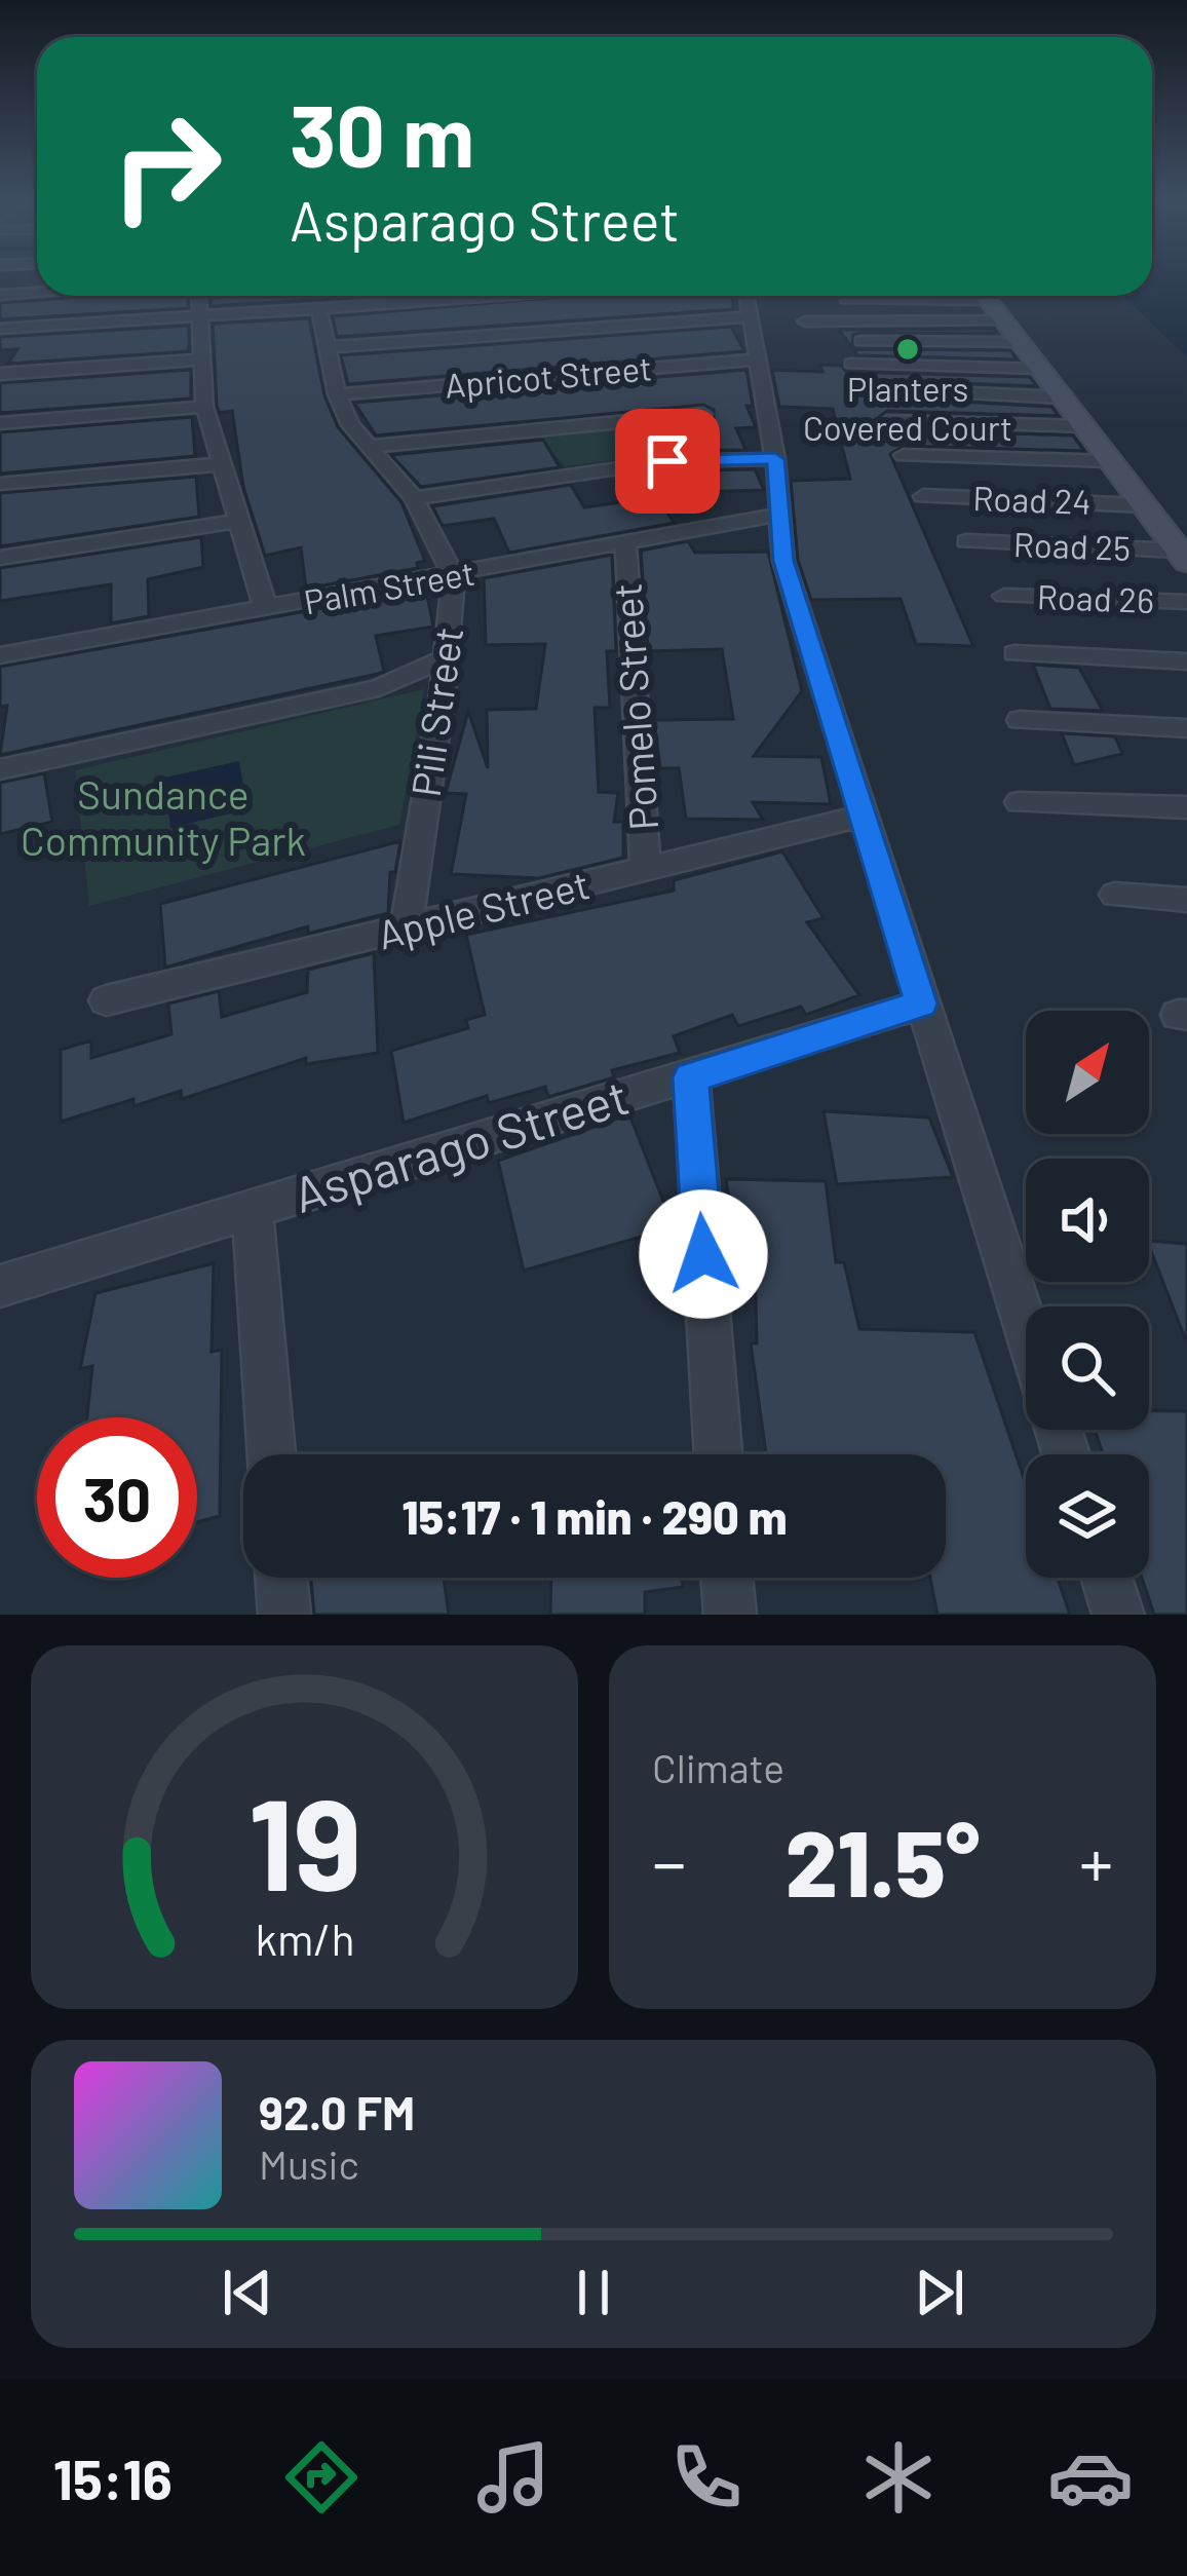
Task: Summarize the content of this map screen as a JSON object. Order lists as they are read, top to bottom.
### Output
{
  "streets": {
    "street": [
      "Apricot Street",
      "Road 24",
      "Road 25",
      "Palm Street",
      "Road 26",
      "Pomelo Street",
      "Pili Street",
      "Apple Street",
      "Asparago Street"
    ]
  },
  "crossings": [
    ["Apricot Street", "Pili Street"],
    ["Palm Street", "Pomelo Street"],
    ["Palm Street", "Pili Street"],
    ["Pomelo Street", "Apple Street"],
    ["Pili Street", "Apple Street"]
  ],
  "parks": ["Sundance Community Park"],
  "places": ["Planters Covered Court"],
  "north": "top right",
  "page": {
    "turn": ["30 m", "Asparago Street"],
    "limit": "30",
    "trip": "15:17 · 1 min · 290 m",
    "tile": "Climate",
    "heat": ["−", "21.5°", "+"],
    "song": ["92.0 FM", "Music"],
    "tabs": "15:16",
    "gauge": ["19", "km/h"]
  }
}
